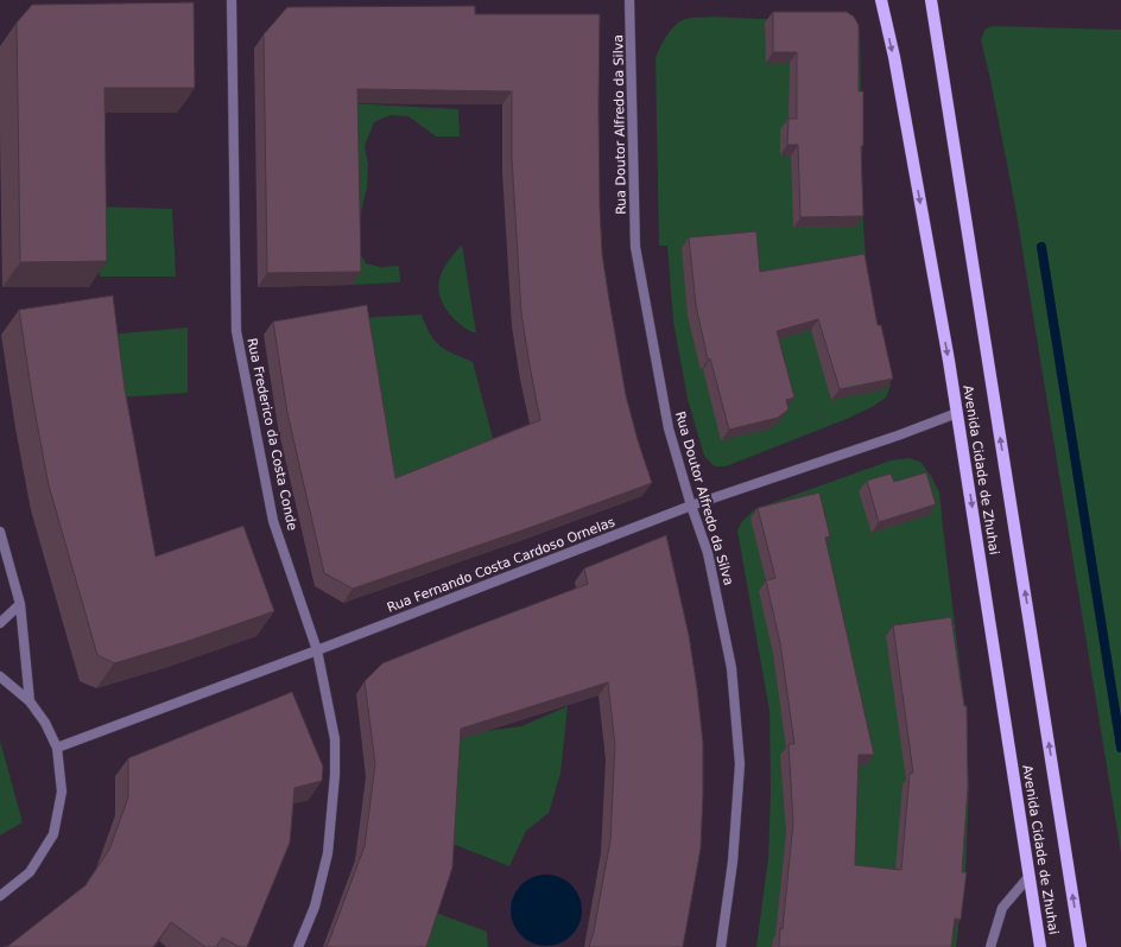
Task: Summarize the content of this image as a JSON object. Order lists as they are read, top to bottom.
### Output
{
  "streets": {
    "main road": ["Avenida Cidade de Zhuhai"],
    "street": ["Rua Doutor Alfredo da Silva", "Rua Frederico da Costa Conde", "Rua Fernando Costa Cardoso Ornelas"]
  },
  "crossings": [
    ["Rua Doutor Alfredo da Silva", "Rua Fernando Costa Cardoso Ornelas"],
    ["Rua Frederico da Costa Conde", "Rua Fernando Costa Cardoso Ornelas"],
    ["Avenida Cidade de Zhuhai", "Rua Fernando Costa Cardoso Ornelas"]
  ]
}
